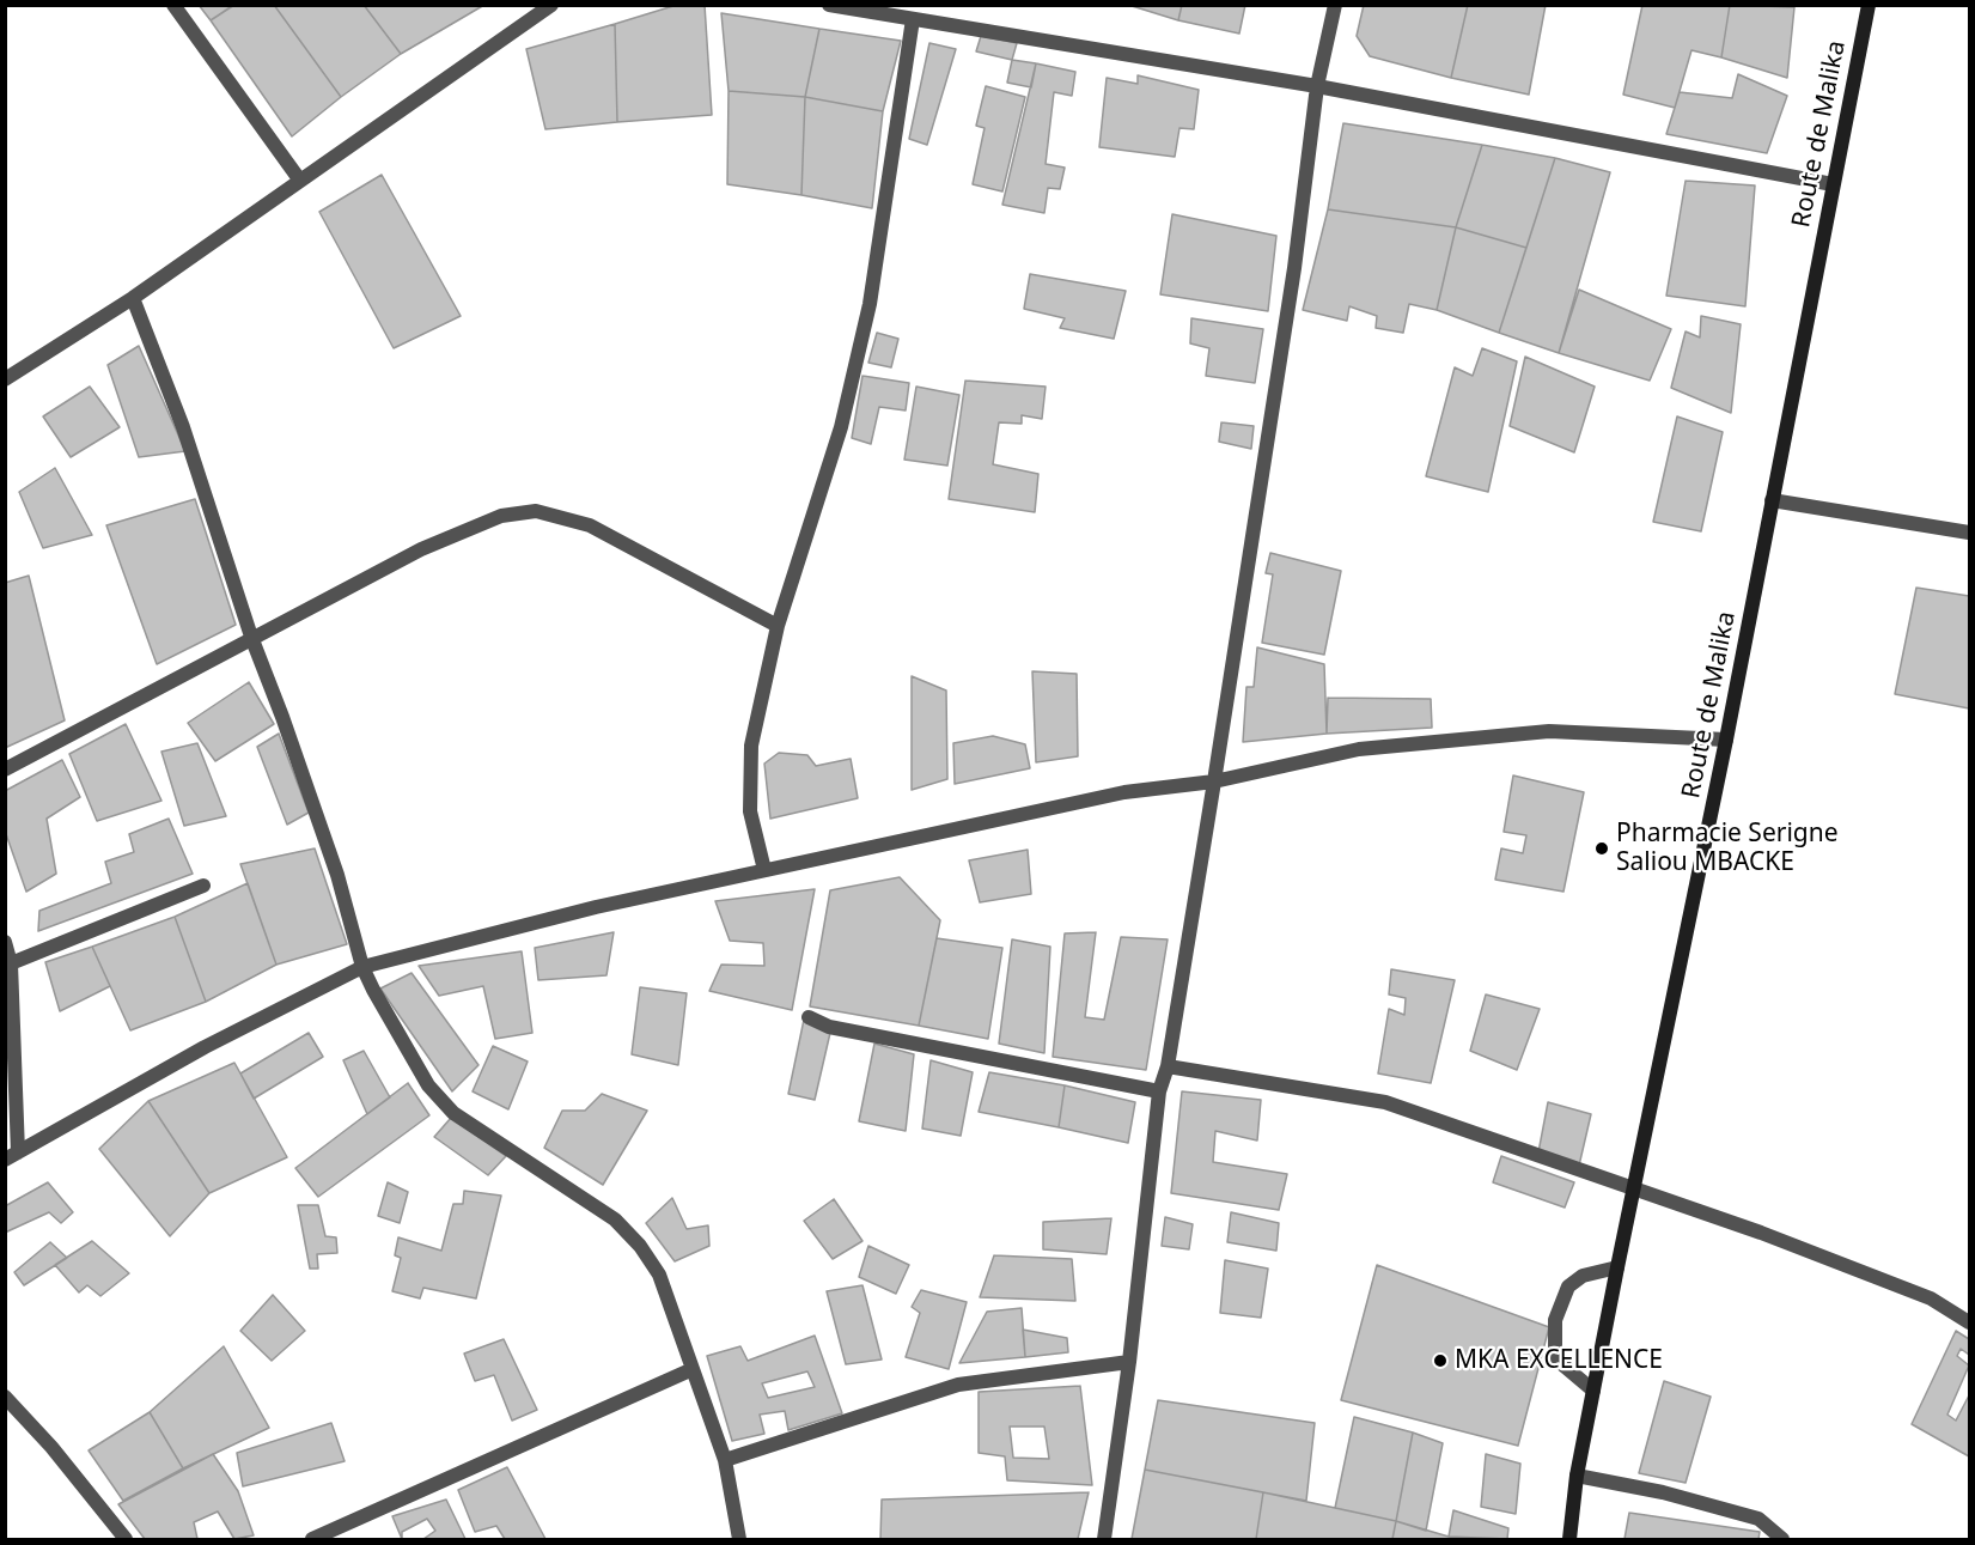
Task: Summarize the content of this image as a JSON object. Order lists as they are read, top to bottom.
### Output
{
  "streets": {
    "main road": ["Route de Malika"]
  },
  "places": ["Pharmacie Serigne Saliou MBACKE", "MKA EXCELLENCE"]
}
